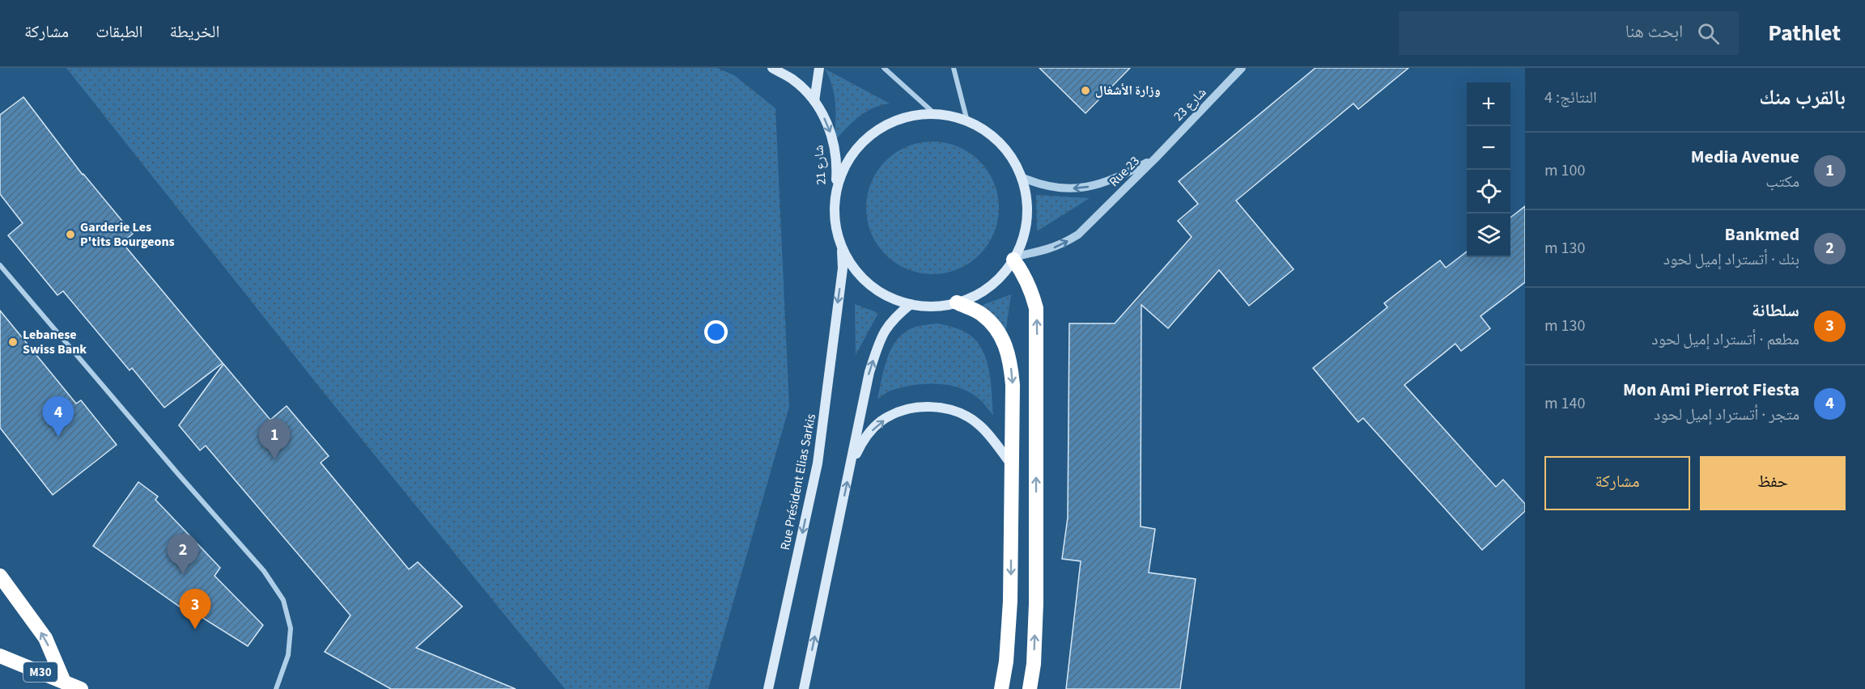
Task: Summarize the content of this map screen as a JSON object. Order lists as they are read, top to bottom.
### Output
{
  "streets": {
    "highway": ["M30"],
    "main road": ["شارع 21", "Rue Président Elias Sarkis"],
    "street": ["شارع 23", "Rue 23"]
  },
  "crossings": [
    ["شارع 23", "Rue 23"]
  ],
  "one_way": ["شارع 21"],
  "places": ["وزارة الأشغال", "Garderie Les P'tits Bourgeons", "Lebanese Swiss Bank"],
  "page": {
    "header": "Pathlet",
    "search": "ابحث هنا",
    "nav": ["الخريطة", "الطبقات", "مشاركة"],
    "heading": ["بالقرب منك", "النتائج: 4"],
    "map_buttons": ["+", "−"],
    "list": [
      {
        "mark": "1",
        "name": "Media Avenue",
        "note": "مكتب",
        "value": "100 m"
      },
      {
        "mark": "2",
        "name": "Bankmed",
        "note": "بنك · أتستراد إميل لحود",
        "value": "130 m"
      },
      {
        "mark": "3",
        "name": "سلطانة",
        "note": "مطعم · أتستراد إميل لحود",
        "value": "130 m"
      },
      {
        "mark": "4",
        "name": "Mon Ami Pierrot Fiesta",
        "note": "متجر · أتستراد إميل لحود",
        "value": "140 m"
      }
    ],
    "pins": [
      "4",
      "1",
      "2",
      "3"
    ],
    "buttons": ["حفظ", "مشاركة"]
  }
}
